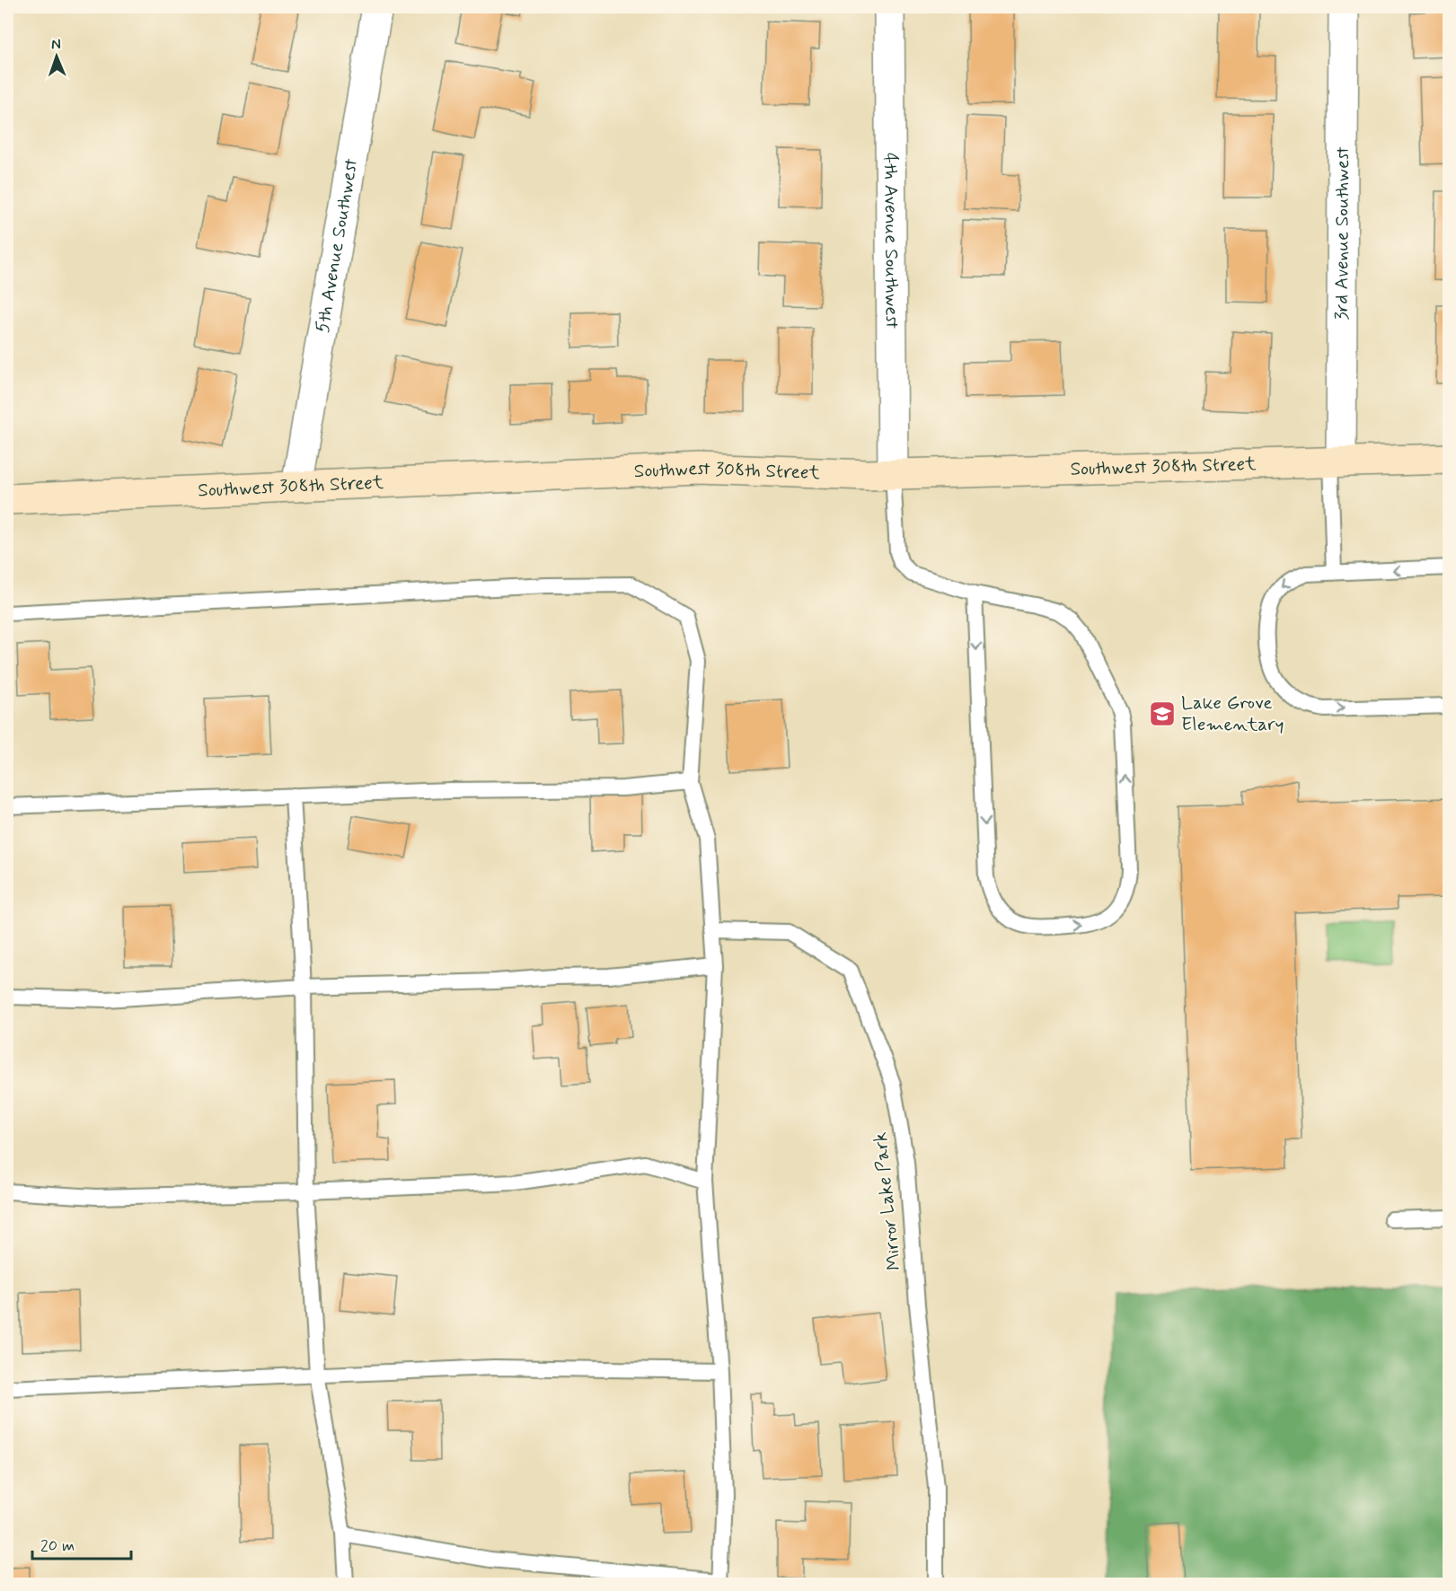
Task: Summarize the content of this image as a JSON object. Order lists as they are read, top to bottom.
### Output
{
  "streets": {
    "street": [
      "3rd Avenue Southwest",
      "4th Avenue Southwest",
      "5th Avenue Southwest",
      "Southwest 308th Street"
    ],
    "lane": ["Mirror Lake Park"]
  },
  "crossings": [
    ["3rd Avenue Southwest", "Southwest 308th Street"],
    ["4th Avenue Southwest", "Southwest 308th Street"],
    ["5th Avenue Southwest", "Southwest 308th Street"]
  ],
  "places": {
    "school or university": ["Lake Grove Elementary"]
  },
  "scale_bar": "20 m",
  "north": "top"
}
